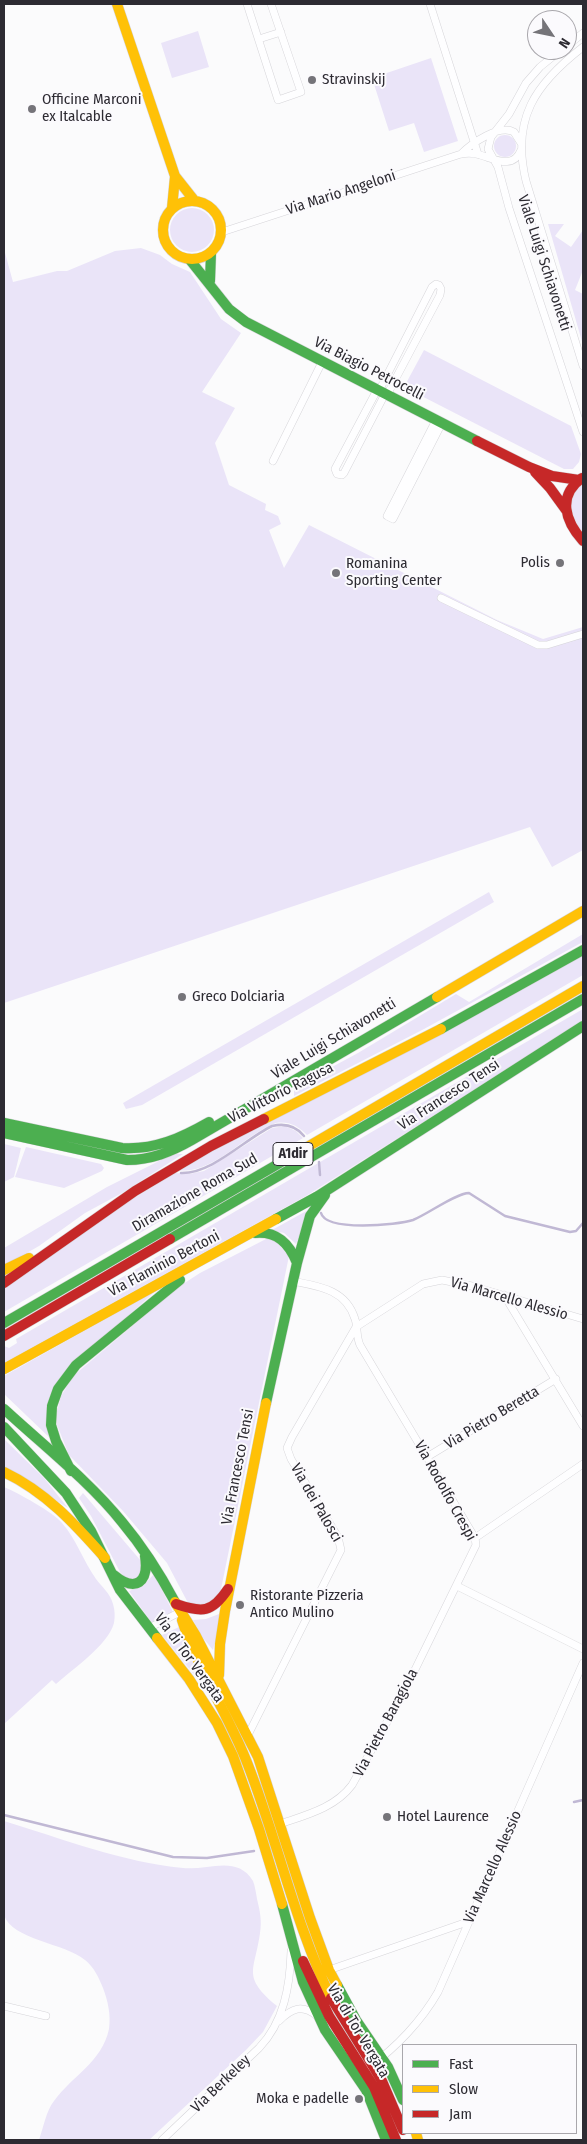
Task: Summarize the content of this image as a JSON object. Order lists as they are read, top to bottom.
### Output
{
  "streets": {
    "main road": [
      "Viale Luigi Schiavonetti",
      "Via Biagio Petrocelli",
      "Via Vittorio Ragusa",
      "Via Francesco Tensi",
      "A1dir",
      "Diramazione Roma Sud",
      "Via Flaminio Bertoni",
      "Via di Tor Vergata"
    ],
    "street": [
      "Via Mario Angeloni",
      "Via Marcello Alessio",
      "Via Pietro Beretta",
      "Via Rodolfo Crespi",
      "Via dei Palosci",
      "Via Pietro Baragiola",
      "Via Berkeley"
    ]
  },
  "crossings": [
    ["Via Mario Angeloni", "Viale Luigi Schiavonetti"],
    ["Via Mario Angeloni", "Via Biagio Petrocelli"],
    ["Via Francesco Tensi", "Via Flaminio Bertoni"],
    ["Via Francesco Tensi", "Via Rodolfo Crespi"],
    ["Via Francesco Tensi", "Via di Tor Vergata"],
    ["Via Marcello Alessio", "Via Rodolfo Crespi"],
    ["Via Marcello Alessio", "Via dei Palosci"],
    ["Via Marcello Alessio", "Via di Tor Vergata"],
    ["Via Pietro Beretta", "Via Rodolfo Crespi"],
    ["Via Rodolfo Crespi", "Via dei Palosci"],
    ["Via Rodolfo Crespi", "Via Pietro Baragiola"],
    ["Via dei Palosci", "Via di Tor Vergata"],
    ["Via di Tor Vergata", "Via Pietro Baragiola"],
    ["Via di Tor Vergata", "Via Berkeley"]
  ],
  "places": [
    "Stravinskij",
    "Officine Marconi ex Italcable",
    "Polis",
    "Romanina Sporting Center",
    "Greco Dolciaria",
    "Ristorante Pizzeria Antico Mulino",
    "Hotel Laurence",
    "Moka e padelle"
  ],
  "legend": ["Fast", "Slow", "Jam"],
  "north": "bottom right"
}
